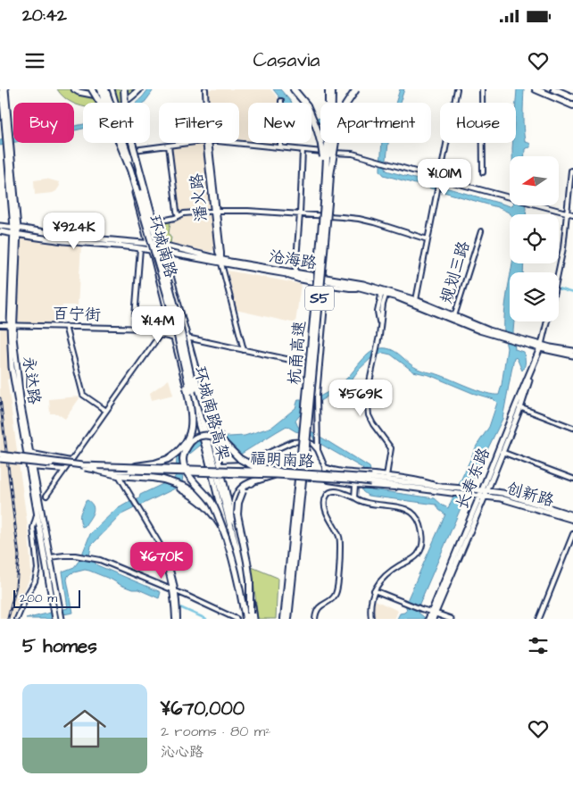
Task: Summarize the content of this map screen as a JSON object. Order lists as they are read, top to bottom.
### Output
{
  "streets": {
    "highway": ["S5", "杭甬高速", "环城南路高架"],
    "main road": [
      "环城南路",
      "沧海路",
      "永达路",
      "福明南路",
      "长寿东路",
      "创新路"
    ],
    "street": ["潘火路", "规划三路", "百宁街"]
  },
  "crossings": [
    ["潘火路", "沧海路"],
    ["环城南路", "沧海路"],
    ["环城南路", "百宁街"],
    ["环城南路", "环城南路高架"],
    ["沧海路", "规划三路"],
    ["沧海路", "永达路"],
    ["百宁街", "永达路"],
    ["福明南路", "长寿东路"],
    ["福明南路", "创新路"],
    ["长寿东路", "创新路"]
  ],
  "scale_bar": "200 m",
  "north": "left",
  "page": {
    "status": "20:42",
    "header": "Casavia",
    "chip": [
      "Buy",
      "Rent",
      "Filters",
      "New",
      "Apartment",
      "House"
    ],
    "price": [
      "¥1.01M",
      "¥924K",
      "¥1.4M",
      "¥569K",
      "¥670K"
    ],
    "scale": "200 m",
    "heading": "5 homes",
    "list": [
      {
        "name": "¥670,000",
        "note": "2 rooms · 80 m² · 沁心路"
      }
    ]
  }
}
